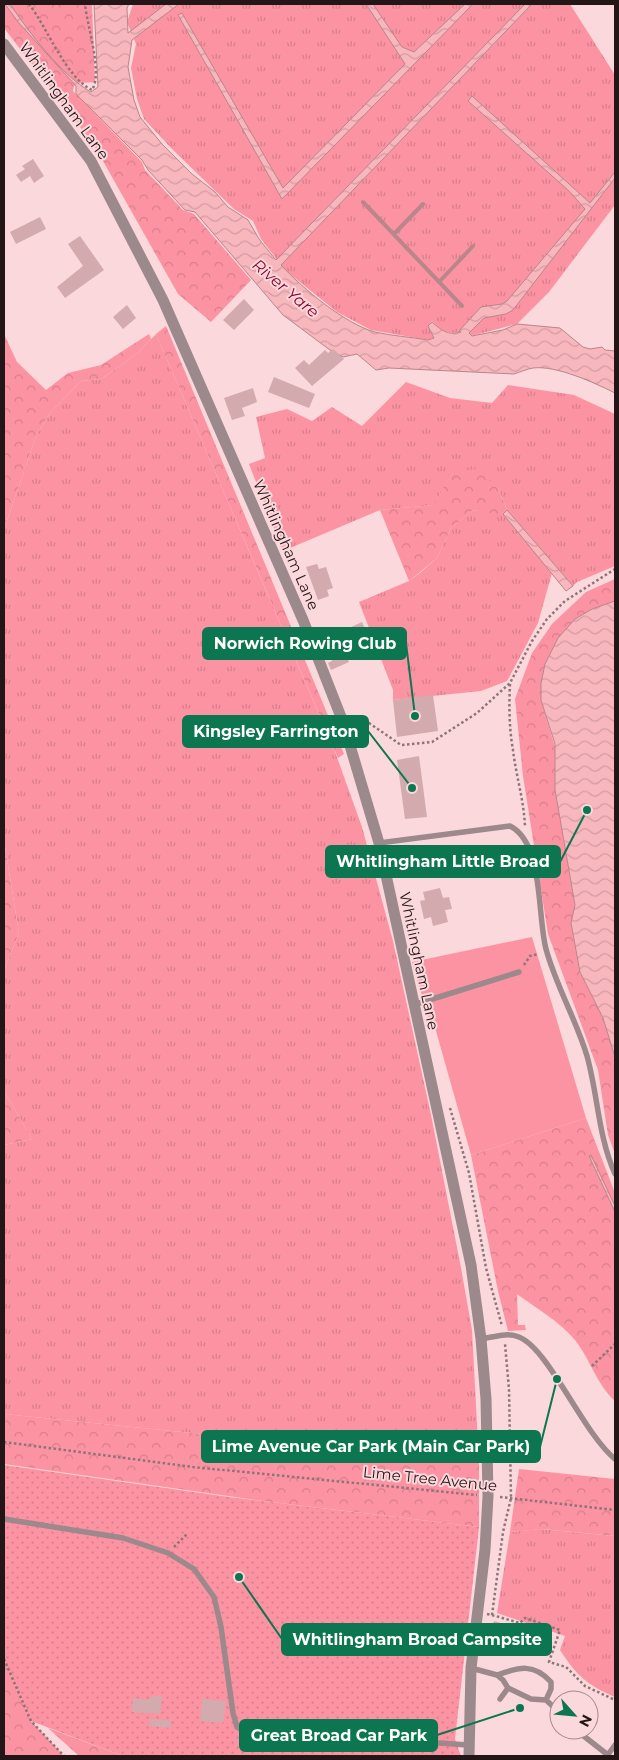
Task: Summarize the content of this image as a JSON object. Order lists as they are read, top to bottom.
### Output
{
  "streets": {
    "street": ["Whitlingham Lane"],
    "path": ["Lime Tree Avenue"]
  },
  "crossings": [
    ["Whitlingham Lane", "Lime Tree Avenue"]
  ],
  "water": ["River Yare"],
  "places": [
    "Norwich Rowing Club",
    "Kingsley Farrington",
    "Whitlingham Little Broad",
    "Lime Avenue Car Park (Main Car Park)",
    "Whitlingham Broad Campsite",
    "Great Broad Car Park"
  ],
  "north": "bottom right"
}
